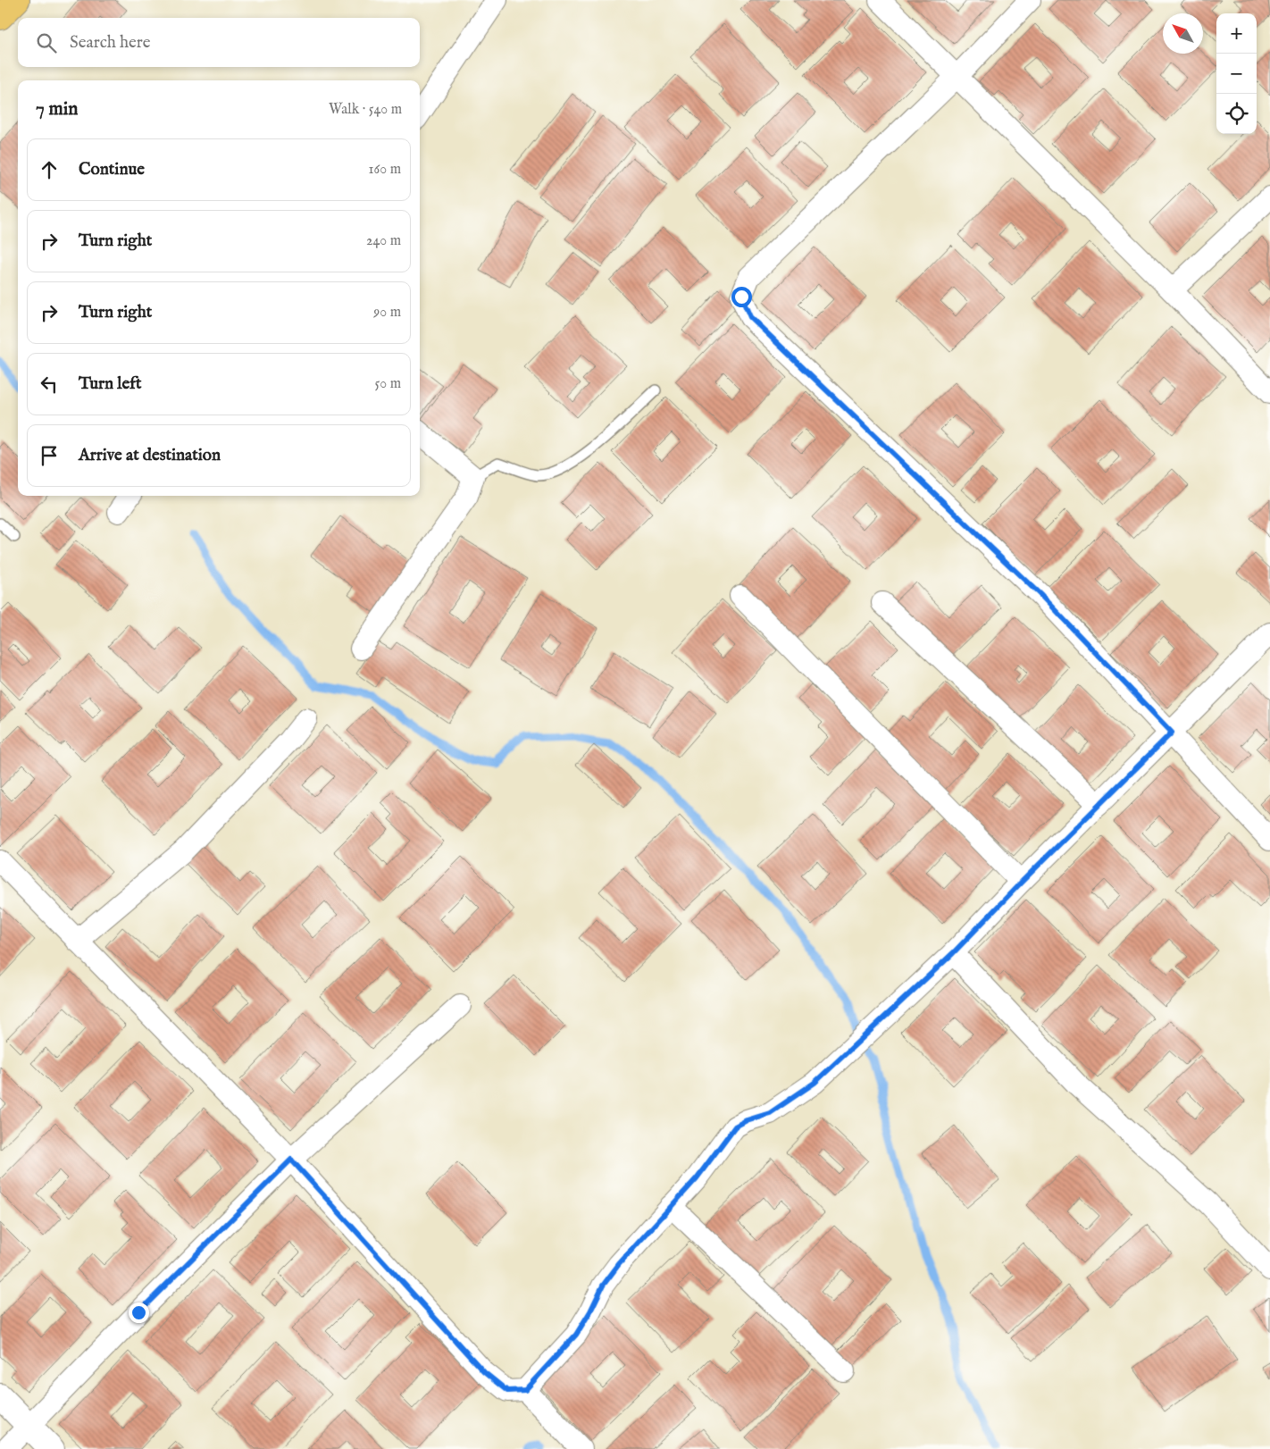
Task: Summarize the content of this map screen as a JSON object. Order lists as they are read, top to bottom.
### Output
{
  "north": "top left",
  "page": {
    "map_buttons": ["+", "−"],
    "search": "Search here",
    "heading": ["7 min", "Walk · 540 m"],
    "list": [
      ["Continue", "160 m"],
      ["Turn right", "240 m"],
      ["Turn right", "90 m"],
      ["Turn left", "50 m"],
      "Arrive at destination"
    ]
  }
}
